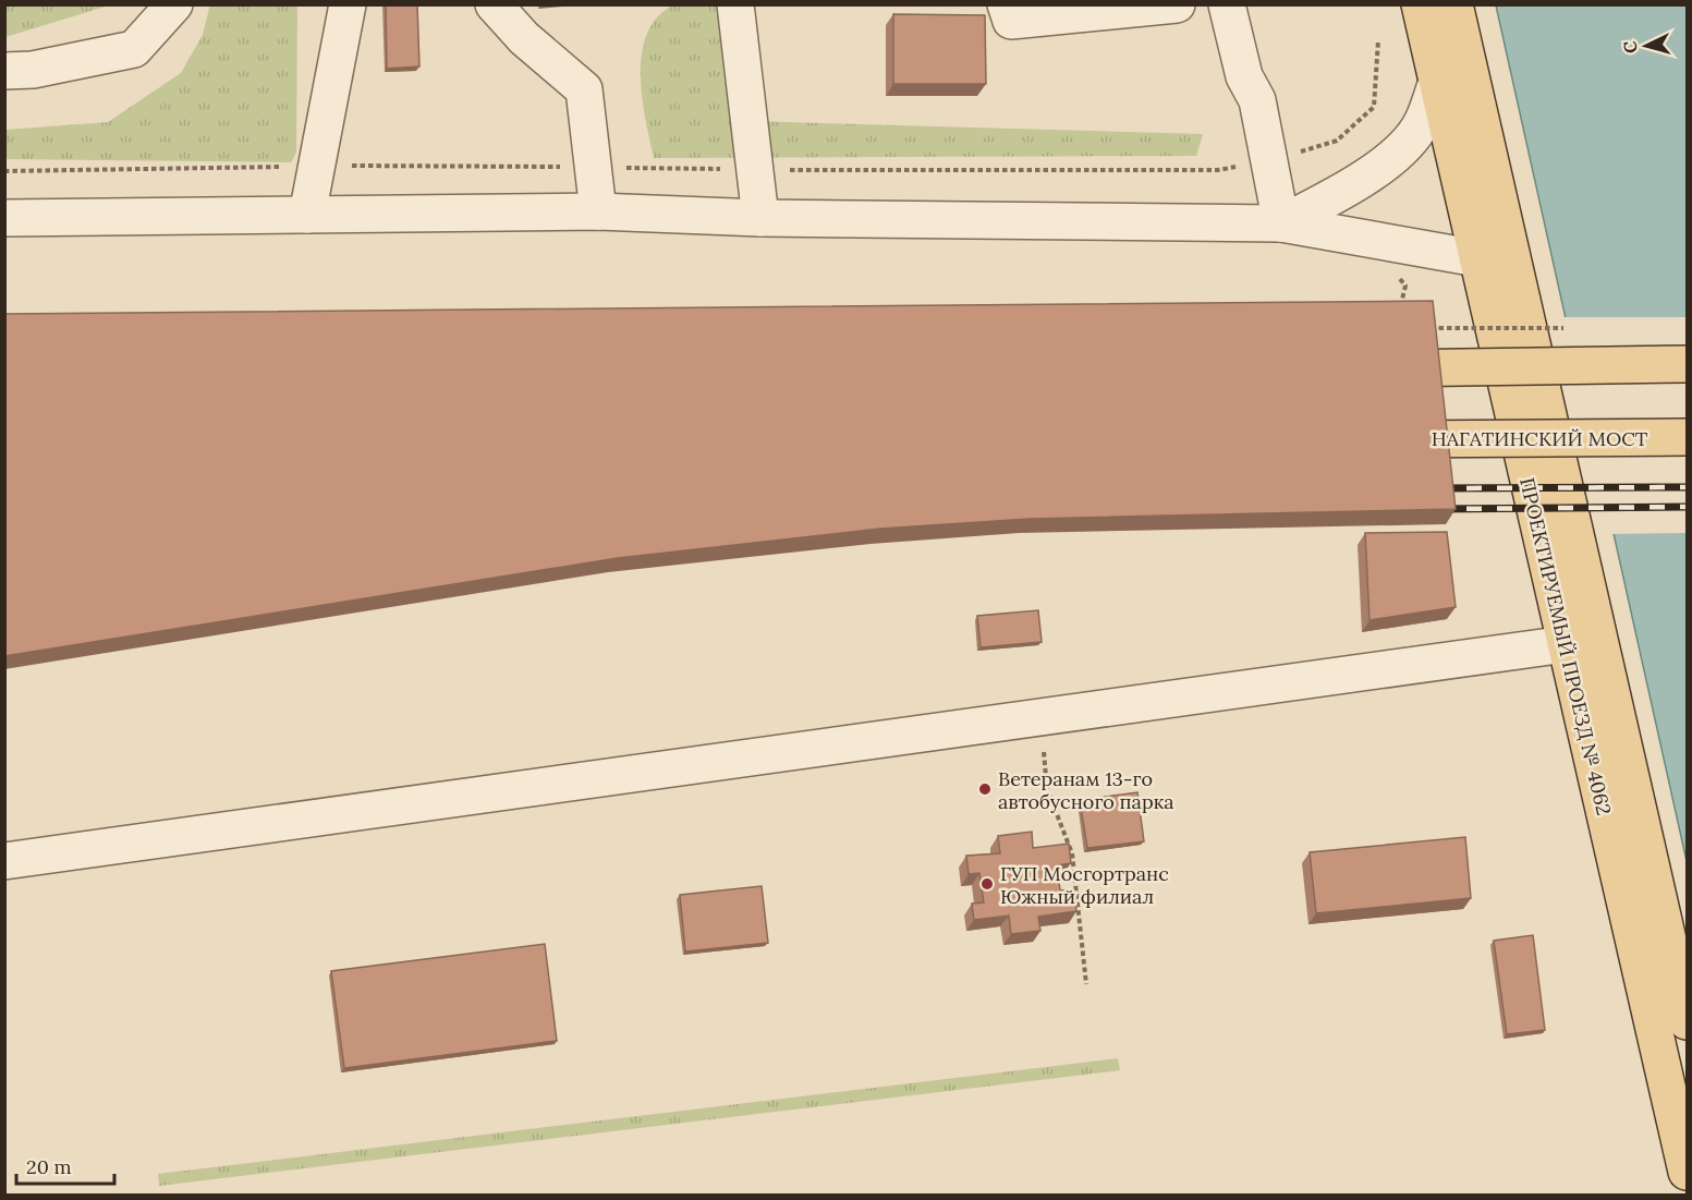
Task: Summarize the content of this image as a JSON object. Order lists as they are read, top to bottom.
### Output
{
  "streets": {
    "main road": ["НАГАТИНСКИЙ МОСТ", "ПРОЕКТИРУЕМЫЙ ПРОЕЗД № 4062"]
  },
  "places": ["Ветеранам 13-го автобусного парка", "ГУП Мосгортранс Южный филиал"],
  "scale_bar": "20 m",
  "north": "left"
}
